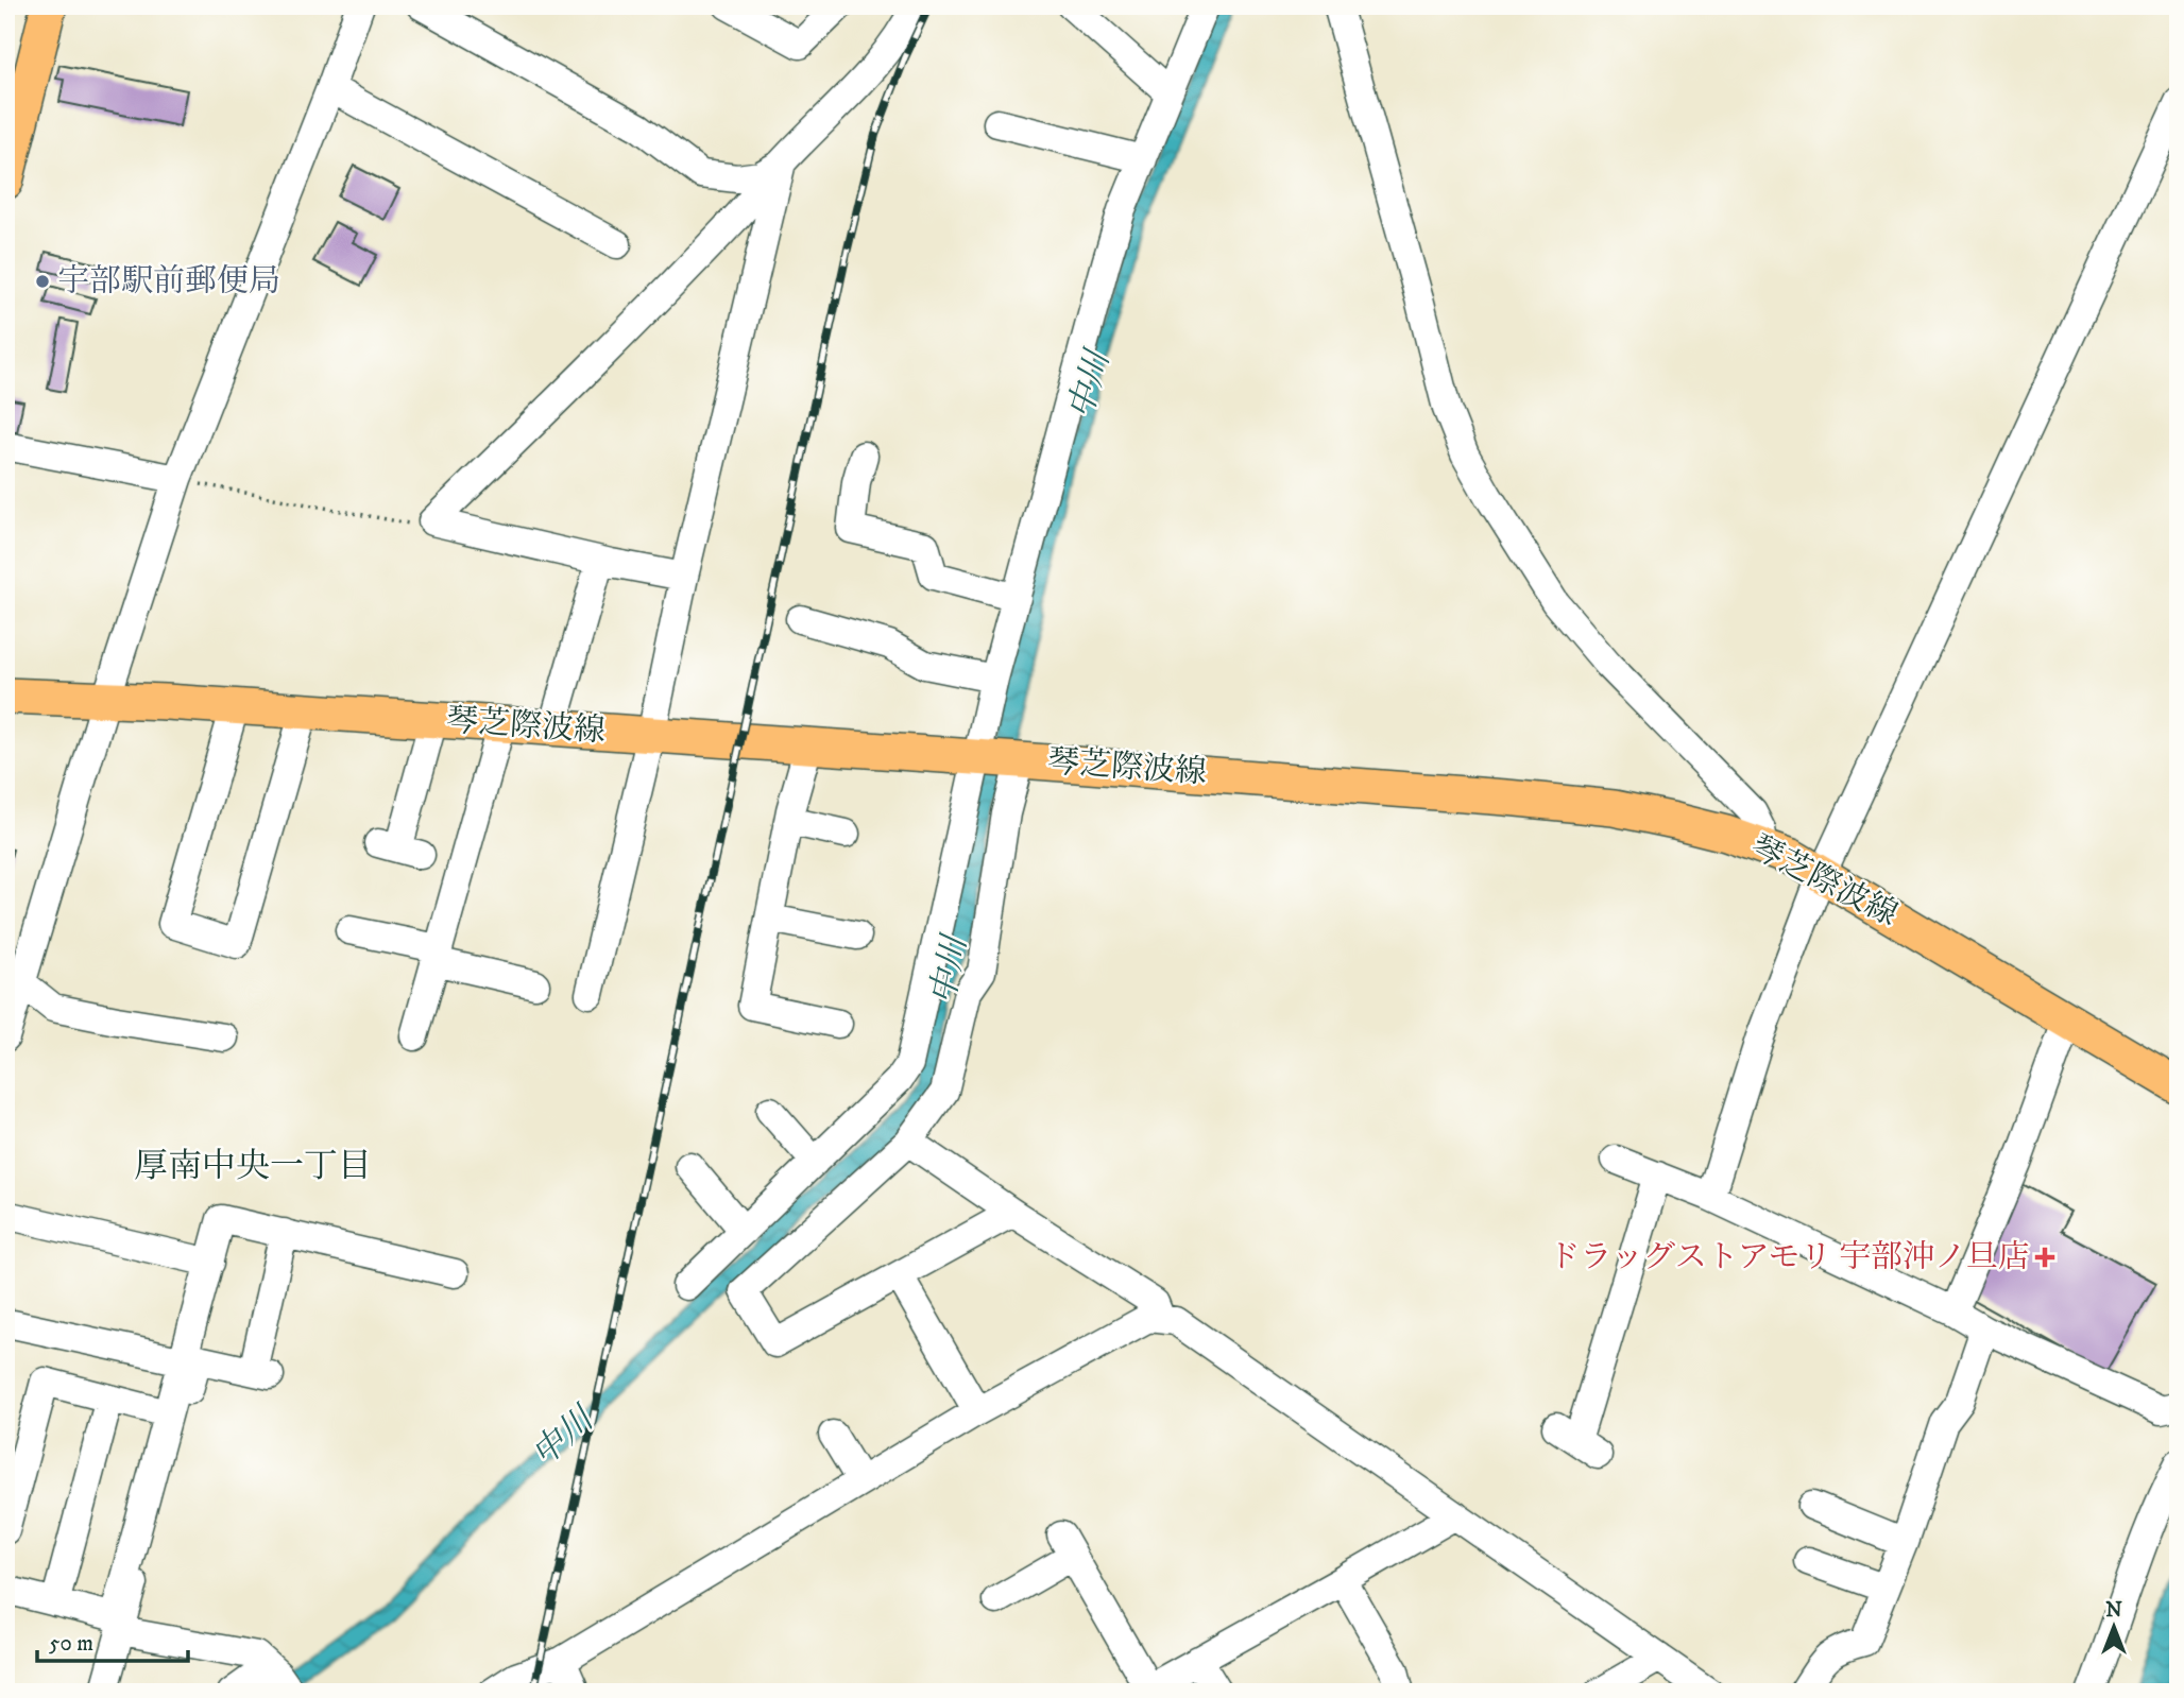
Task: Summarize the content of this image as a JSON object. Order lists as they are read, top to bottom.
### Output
{
  "streets": {
    "main road": ["琴芝際波線"]
  },
  "districts": ["厚南中央一丁目"],
  "water": ["中川"],
  "places": {
    "other": ["宇部駅前郵便局"],
    "health": ["ドラッグストアモリ 宇部沖ノ旦店"]
  },
  "scale_bar": "50 m",
  "north": "top"
}
